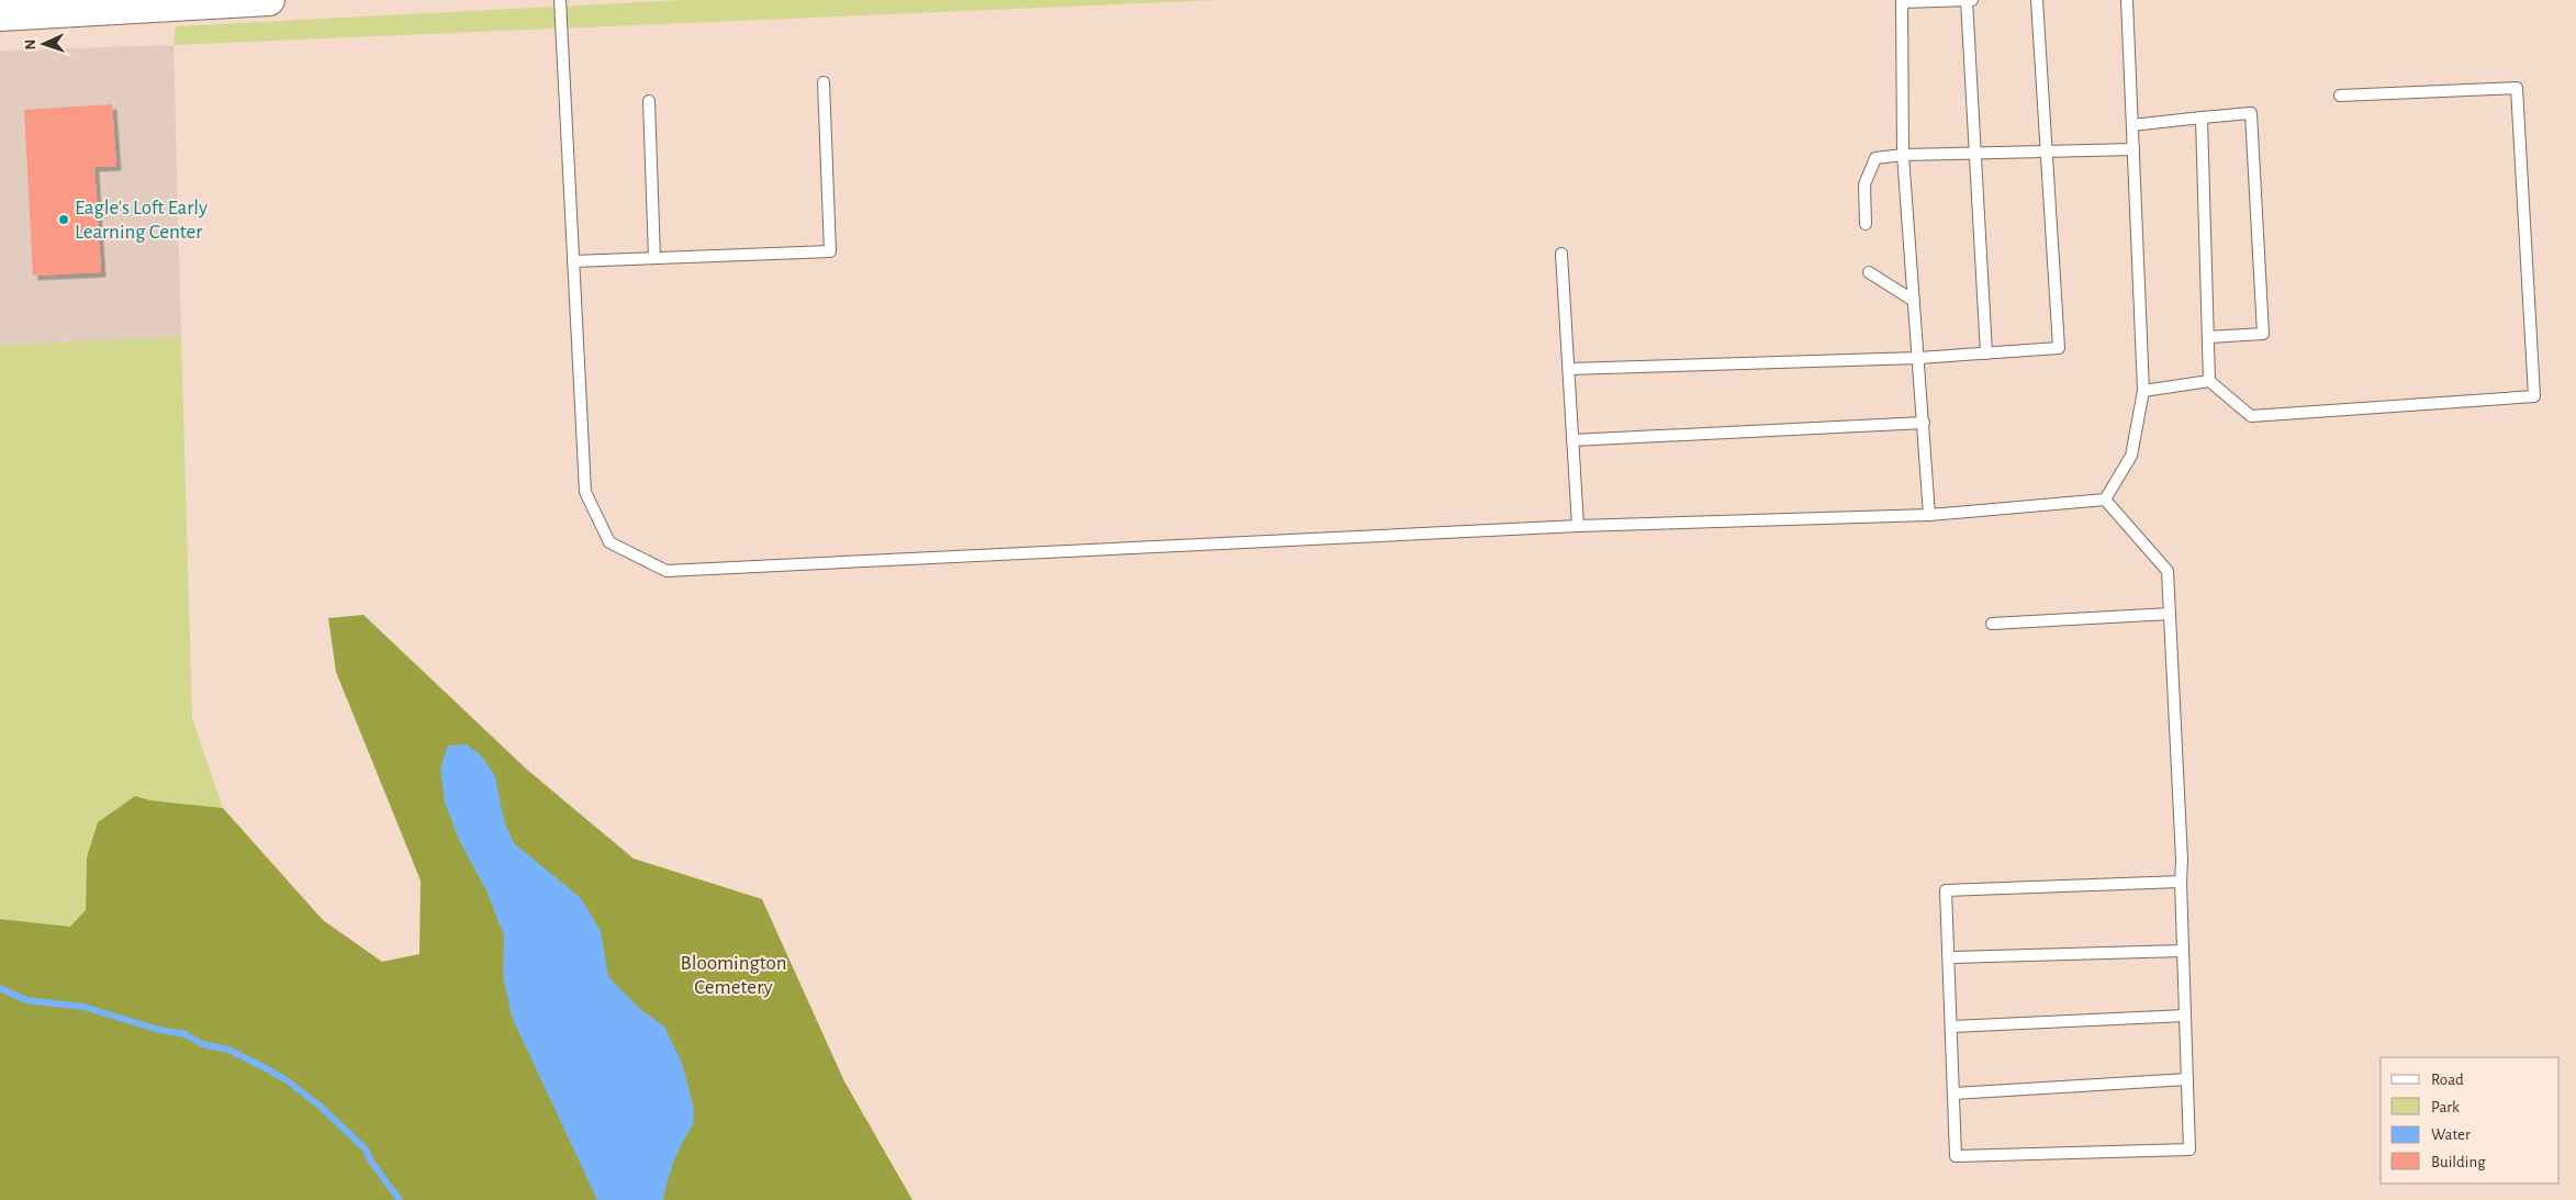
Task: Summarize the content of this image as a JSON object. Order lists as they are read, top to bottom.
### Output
{
  "parks": ["Bloomington Cemetery"],
  "places": ["Eagle's Loft Early Learning Center"],
  "legend": [
    "Road",
    "Park",
    "Water",
    "Building"
  ],
  "north": "left"
}
